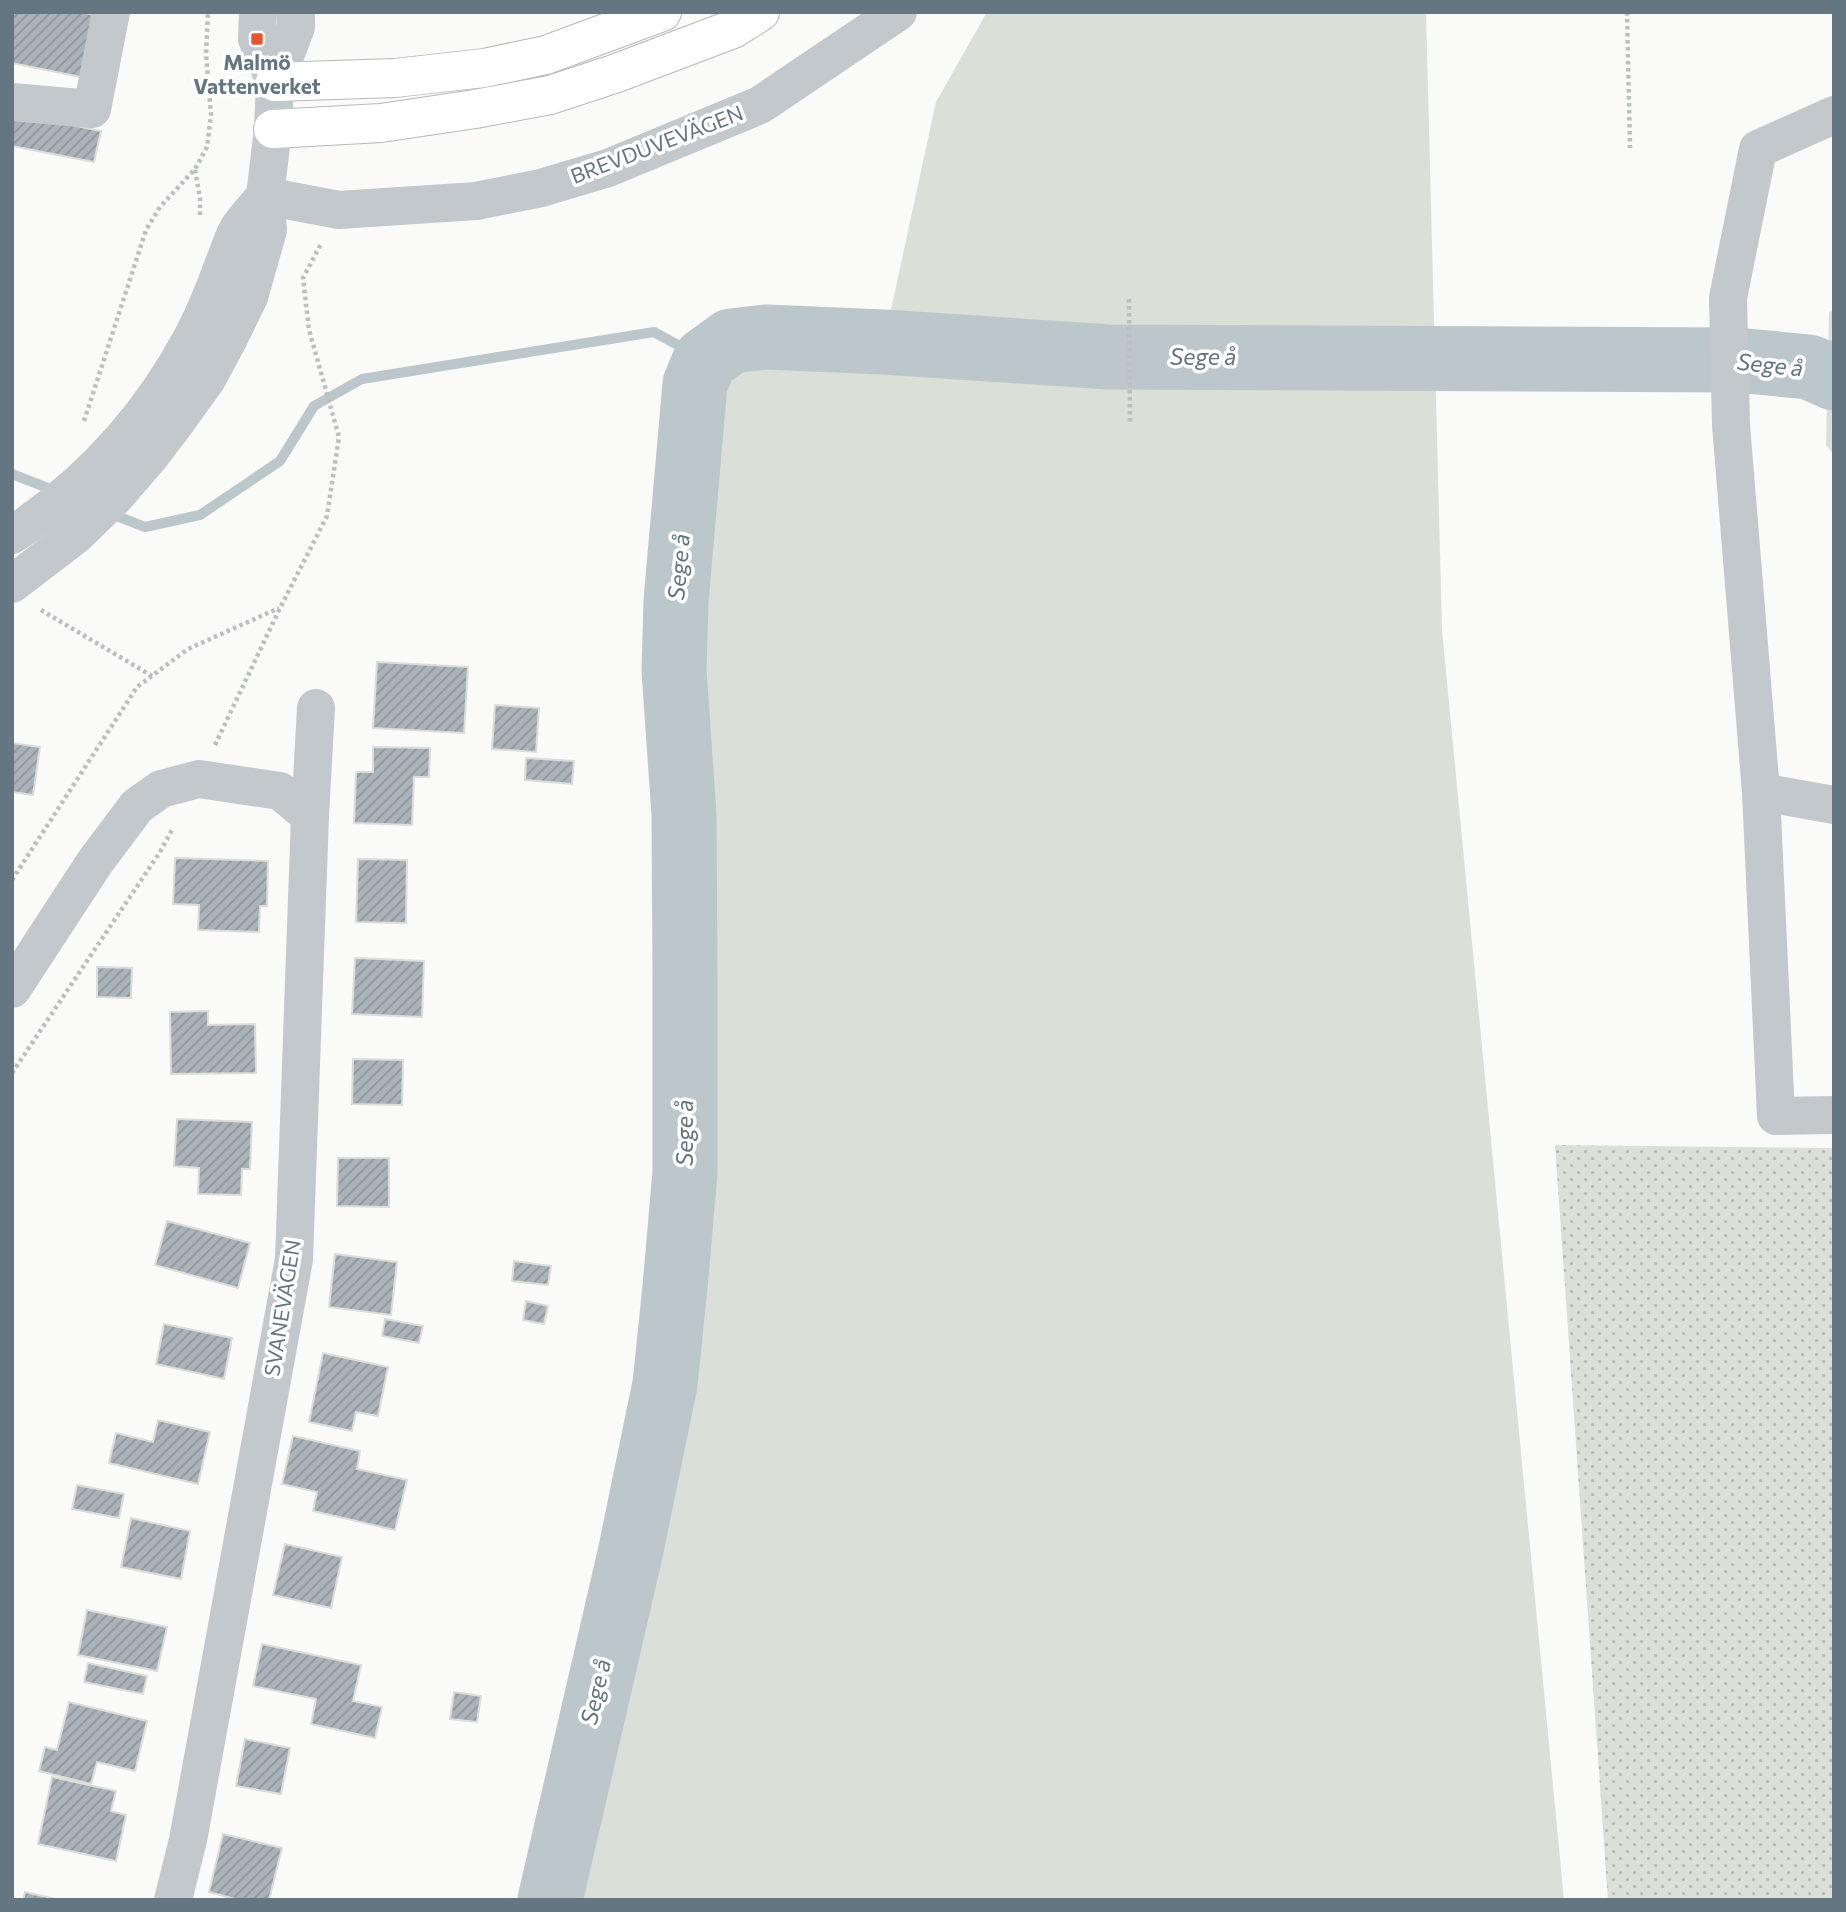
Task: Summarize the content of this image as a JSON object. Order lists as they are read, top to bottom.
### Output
{
  "streets": {
    "street": ["BREVDUVEVÄGEN", "SVANEVÄGEN"]
  },
  "water": ["Sege å"],
  "places": {
    "transit": ["Malmö Vattenverket"]
  }
}
